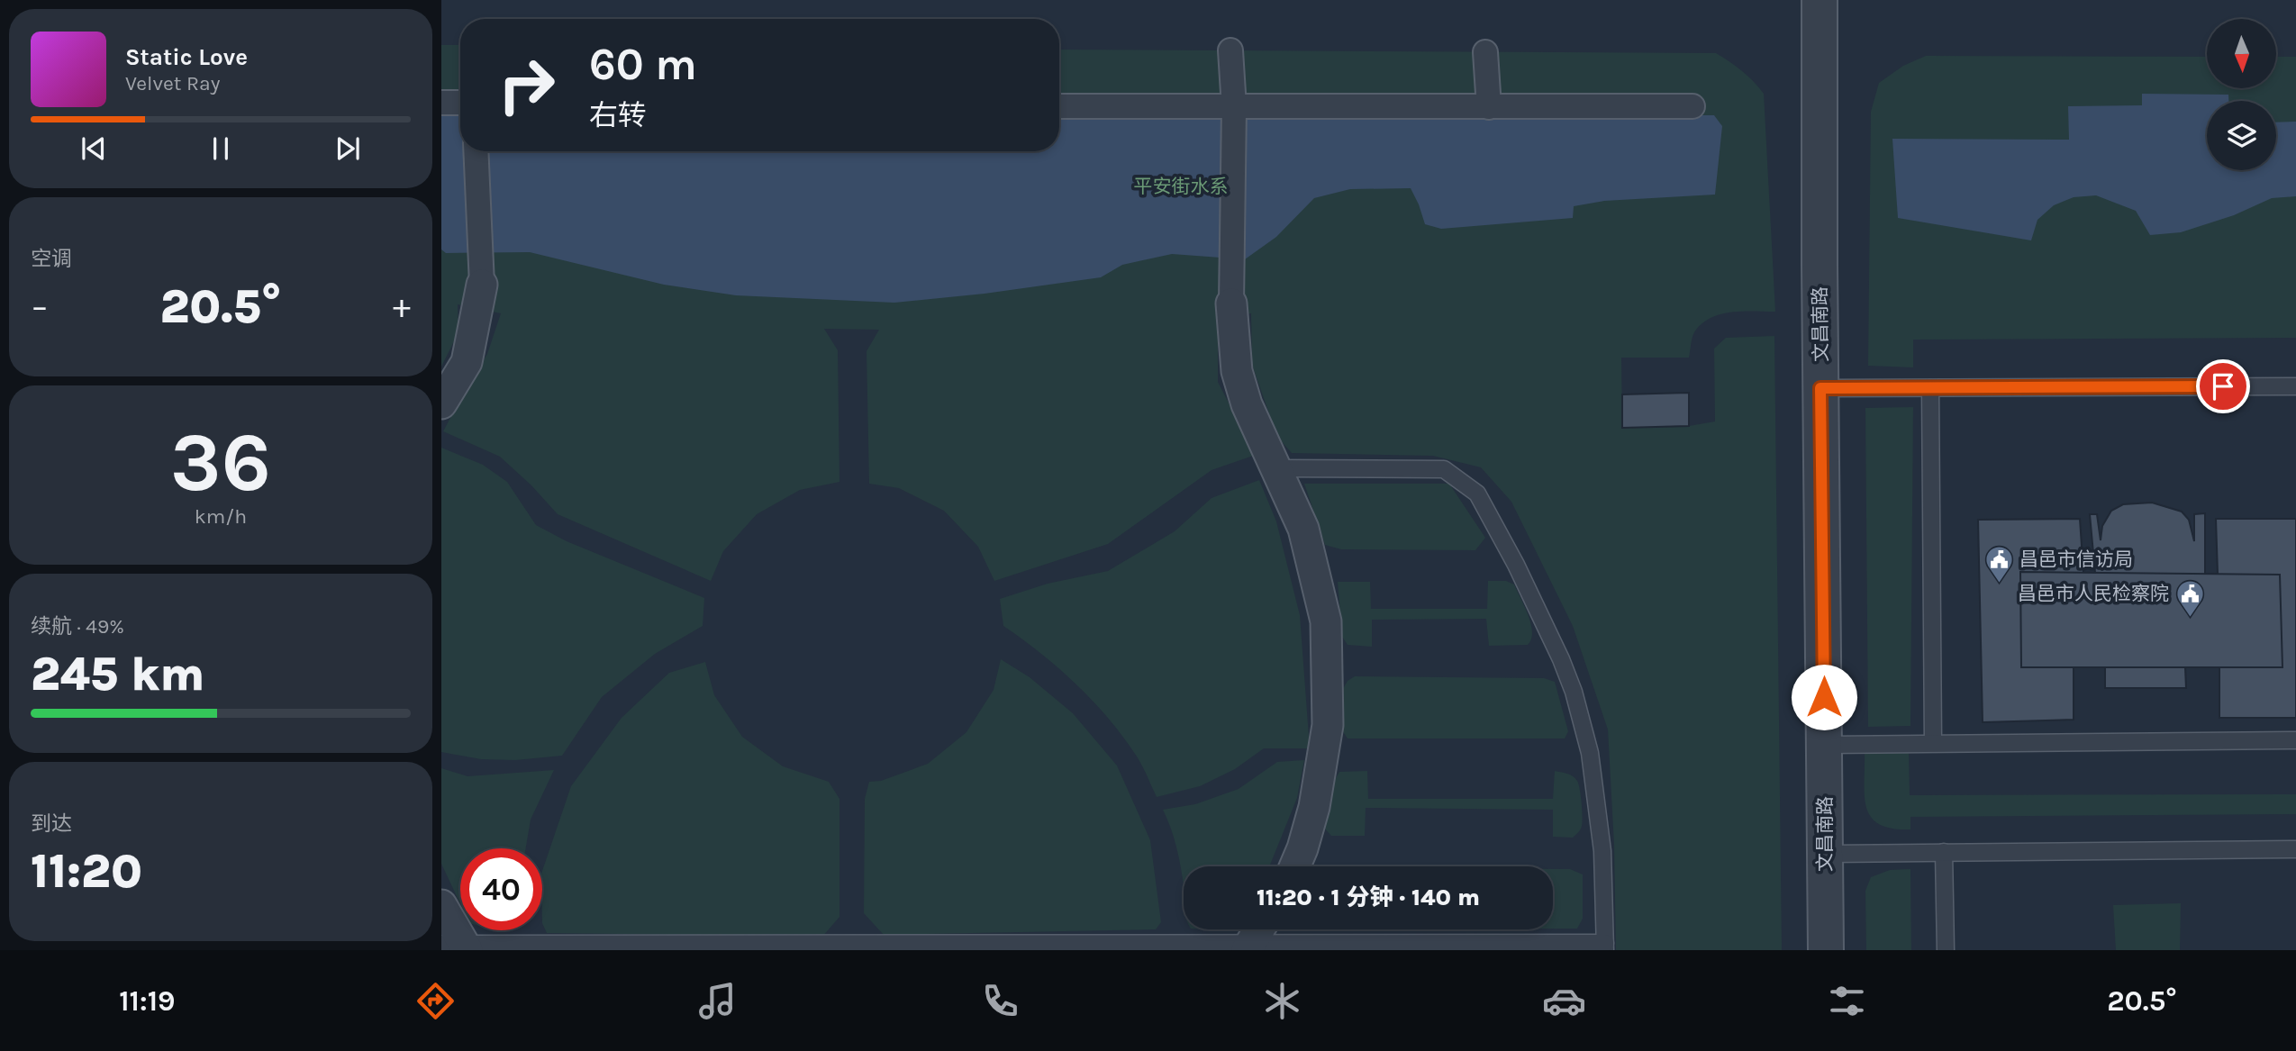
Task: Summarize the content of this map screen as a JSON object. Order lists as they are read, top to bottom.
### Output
{
  "streets": {
    "street": ["文昌南路"]
  },
  "parks": ["平安街水系"],
  "places": {
    "public building": ["昌邑市信访局", "昌邑市人民检察院"]
  },
  "north": "bottom",
  "page": {
    "turn": ["60 m", "右转"],
    "song": ["Static Love", "Velvet Ray"],
    "tile": [
      "空调",
      ["36", "km/h"],
      ["续航 · 49%", "245 km"],
      ["到达", "11:20"]
    ],
    "heat": ["−", "20.5°", "+"],
    "limit": "40",
    "trip": "11:20 · 1 分钟 · 140 m",
    "tabs": ["11:19", "20.5°"]
  }
}
